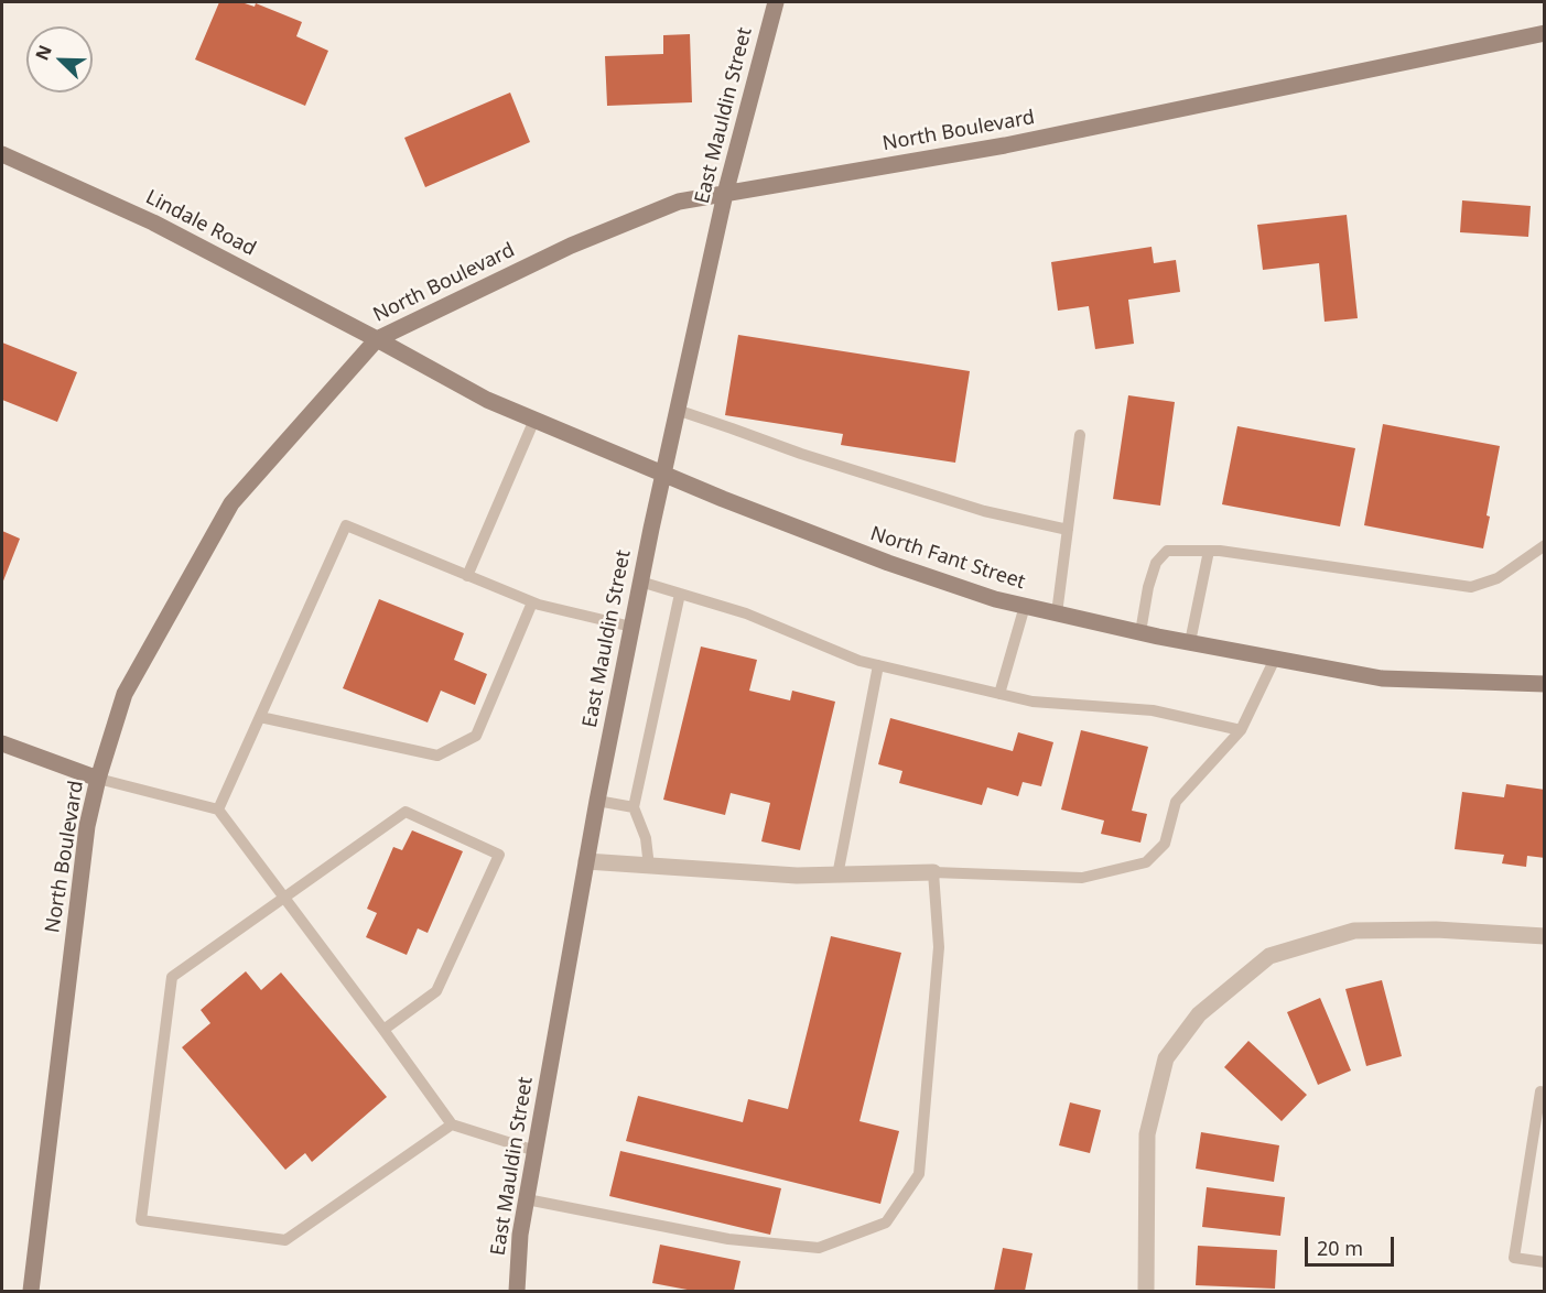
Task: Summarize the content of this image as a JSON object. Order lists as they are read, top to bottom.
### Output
{
  "streets": {
    "street": [
      "East Mauldin Street",
      "North Boulevard",
      "Lindale Road",
      "North Fant Street"
    ]
  },
  "crossings": [
    ["East Mauldin Street", "North Boulevard"],
    ["East Mauldin Street", "North Fant Street"],
    ["North Boulevard", "Lindale Road"],
    ["North Boulevard", "North Fant Street"],
    ["Lindale Road", "North Fant Street"]
  ],
  "scale_bar": "20 m",
  "north": "top left"
}
